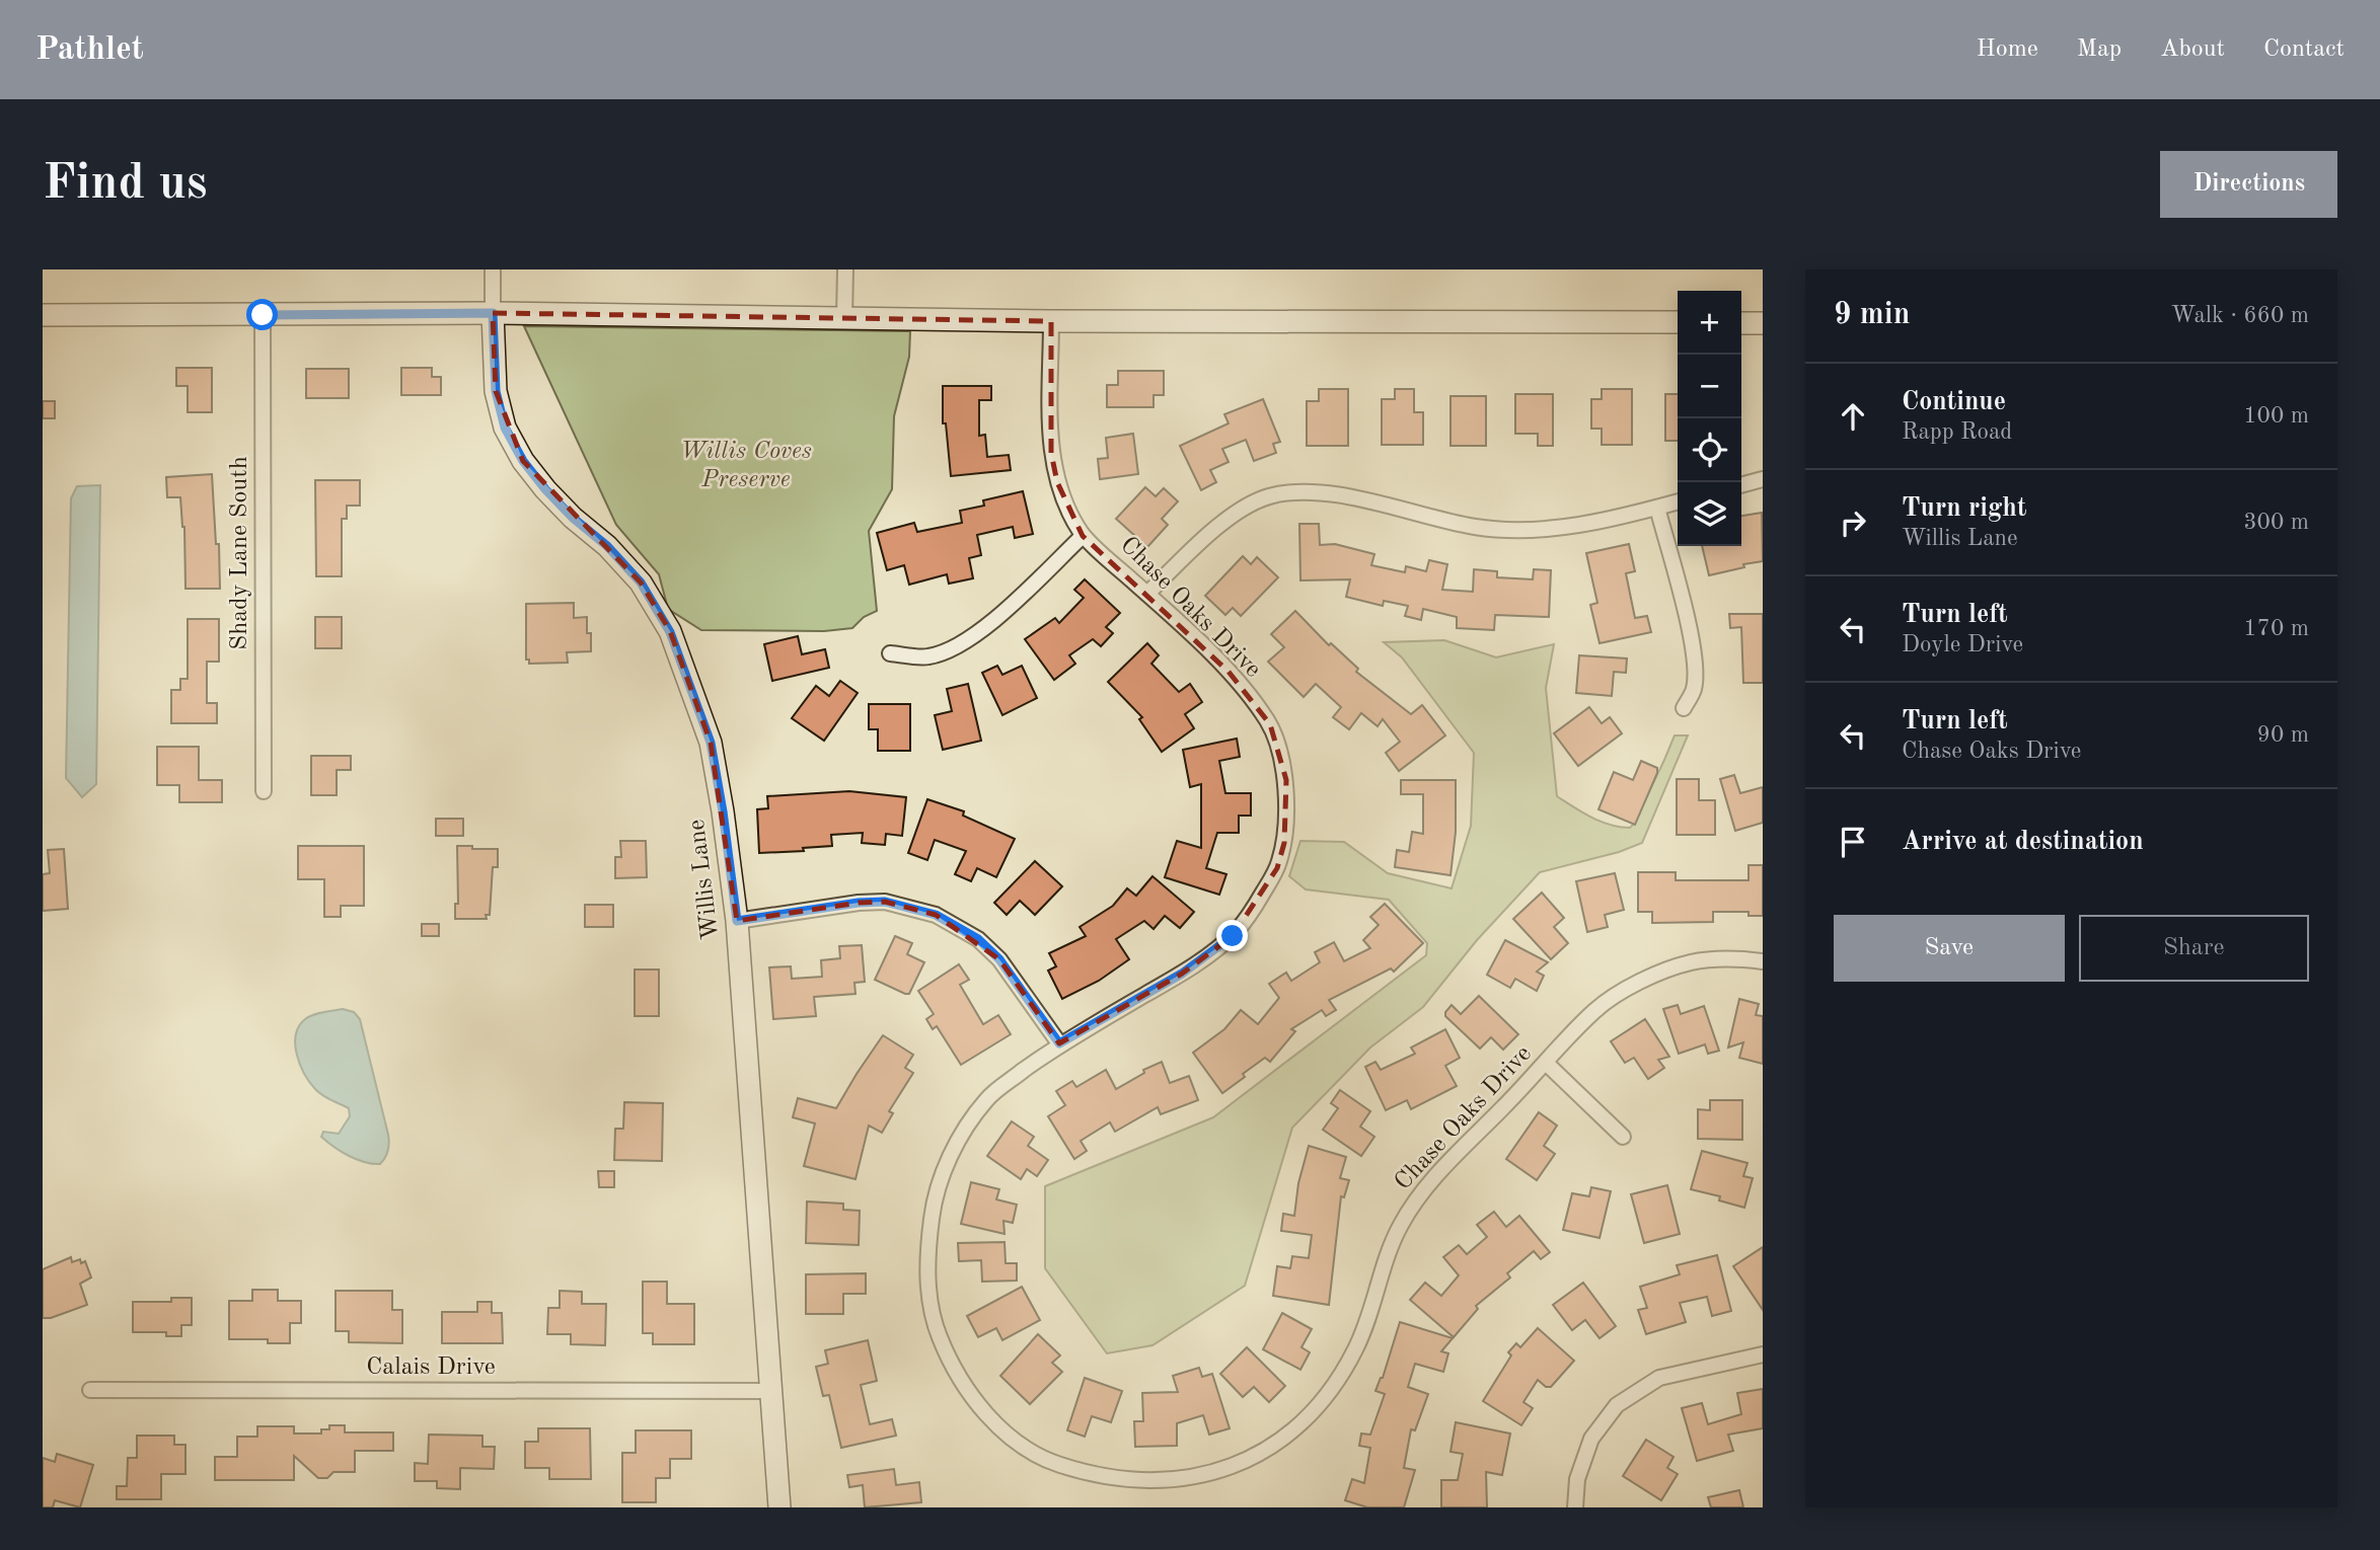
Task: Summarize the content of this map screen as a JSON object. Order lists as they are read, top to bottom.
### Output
{
  "streets": {
    "street": [
      "Shady Lane South",
      "Chase Oaks Drive",
      "Willis Lane",
      "Calais Drive"
    ]
  },
  "crossings": [
    ["Willis Lane", "Calais Drive"]
  ],
  "parks": ["Willis Coves Preserve"],
  "page": {
    "header": "Pathlet",
    "nav": [
      "Home",
      "Map",
      "About",
      "Contact"
    ],
    "buttons": [
      "Directions",
      ["Save", "Share"]
    ],
    "title": "Find us",
    "heading": ["9 min", "Walk · 660 m"],
    "map_buttons": ["+", "−"],
    "list": [
      ["Continue", "Rapp Road", "100 m"],
      ["Turn right", "Willis Lane", "300 m"],
      ["Turn left", "Doyle Drive", "170 m"],
      ["Turn left", "Chase Oaks Drive", "90 m"],
      "Arrive at destination"
    ]
  }
}
